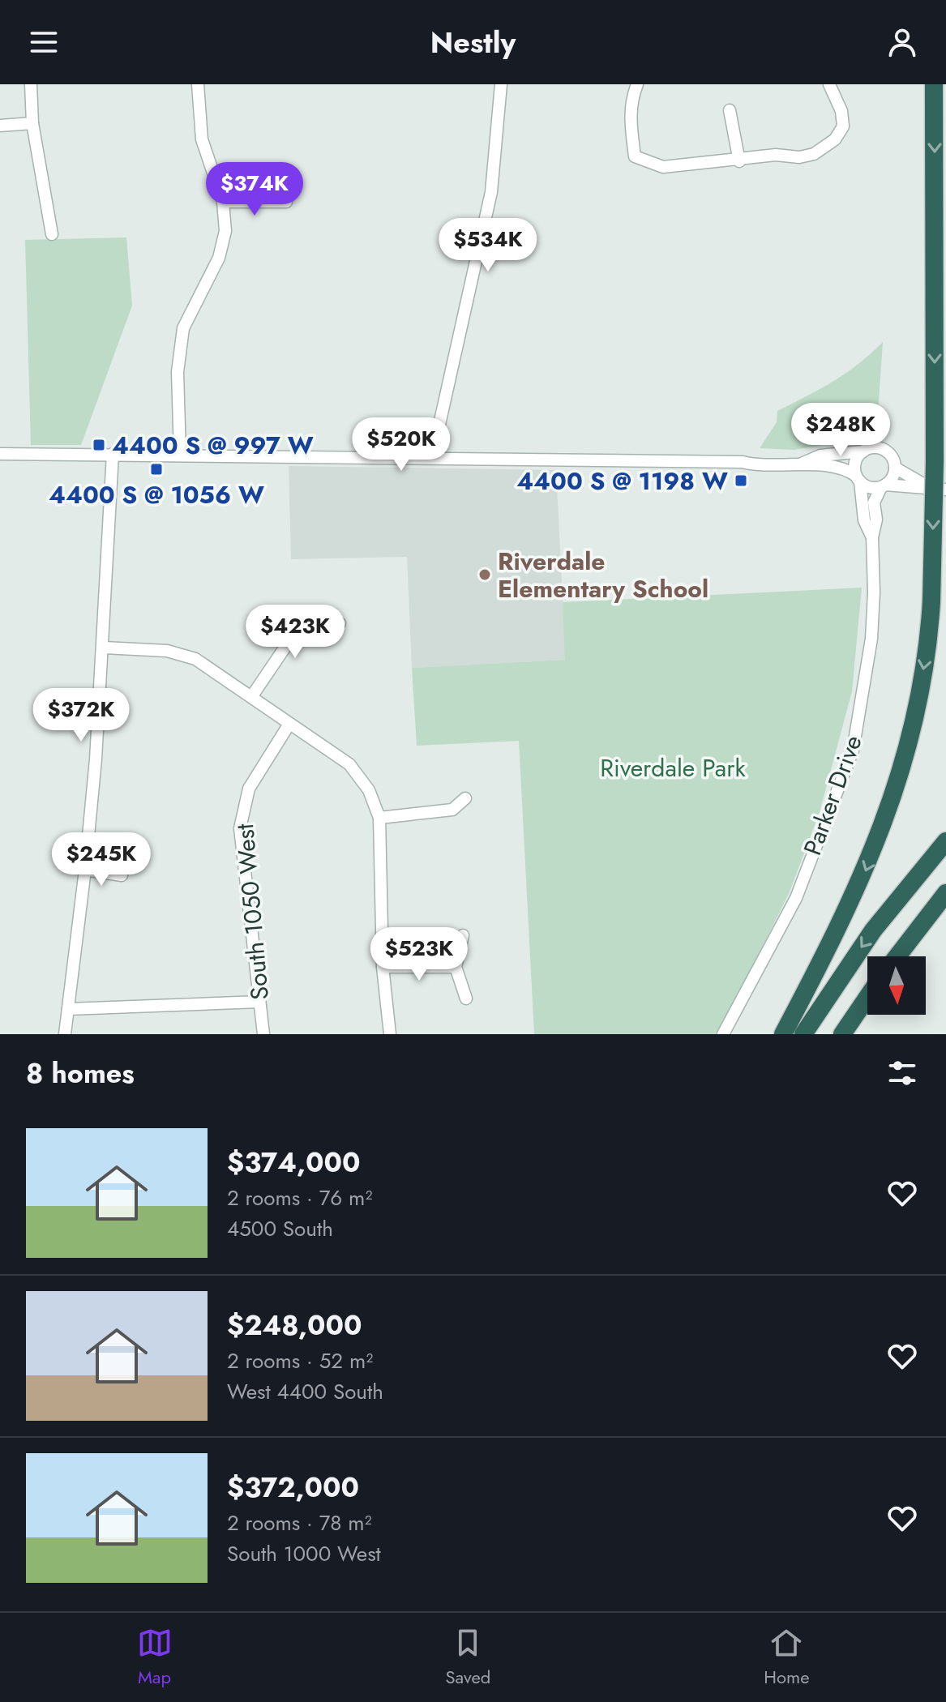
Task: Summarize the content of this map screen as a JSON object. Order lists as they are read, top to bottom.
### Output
{
  "streets": {
    "street": ["Parker Drive", "South 1050 West"]
  },
  "parks": ["Riverdale Park"],
  "places": {
    "transit": ["4400 S @ 997 W", "4400 S @ 1056 W", "4400 S @ 1198 W"],
    "other": ["Riverdale Elementary School"]
  },
  "north": "bottom",
  "page": {
    "header": "Nestly",
    "price": [
      "$374K",
      "$534K",
      "$248K",
      "$520K",
      "$423K",
      "$372K",
      "$245K",
      "$523K"
    ],
    "heading": "8 homes",
    "list": [
      {
        "name": "$374,000",
        "note": "2 rooms · 76 m² · 4500 South"
      },
      {
        "name": "$248,000",
        "note": "2 rooms · 52 m² · West 4400 South"
      },
      {
        "name": "$372,000",
        "note": "2 rooms · 78 m² · South 1000 West"
      }
    ],
    "tabs": ["Map", "Saved", "Home"]
  }
}
